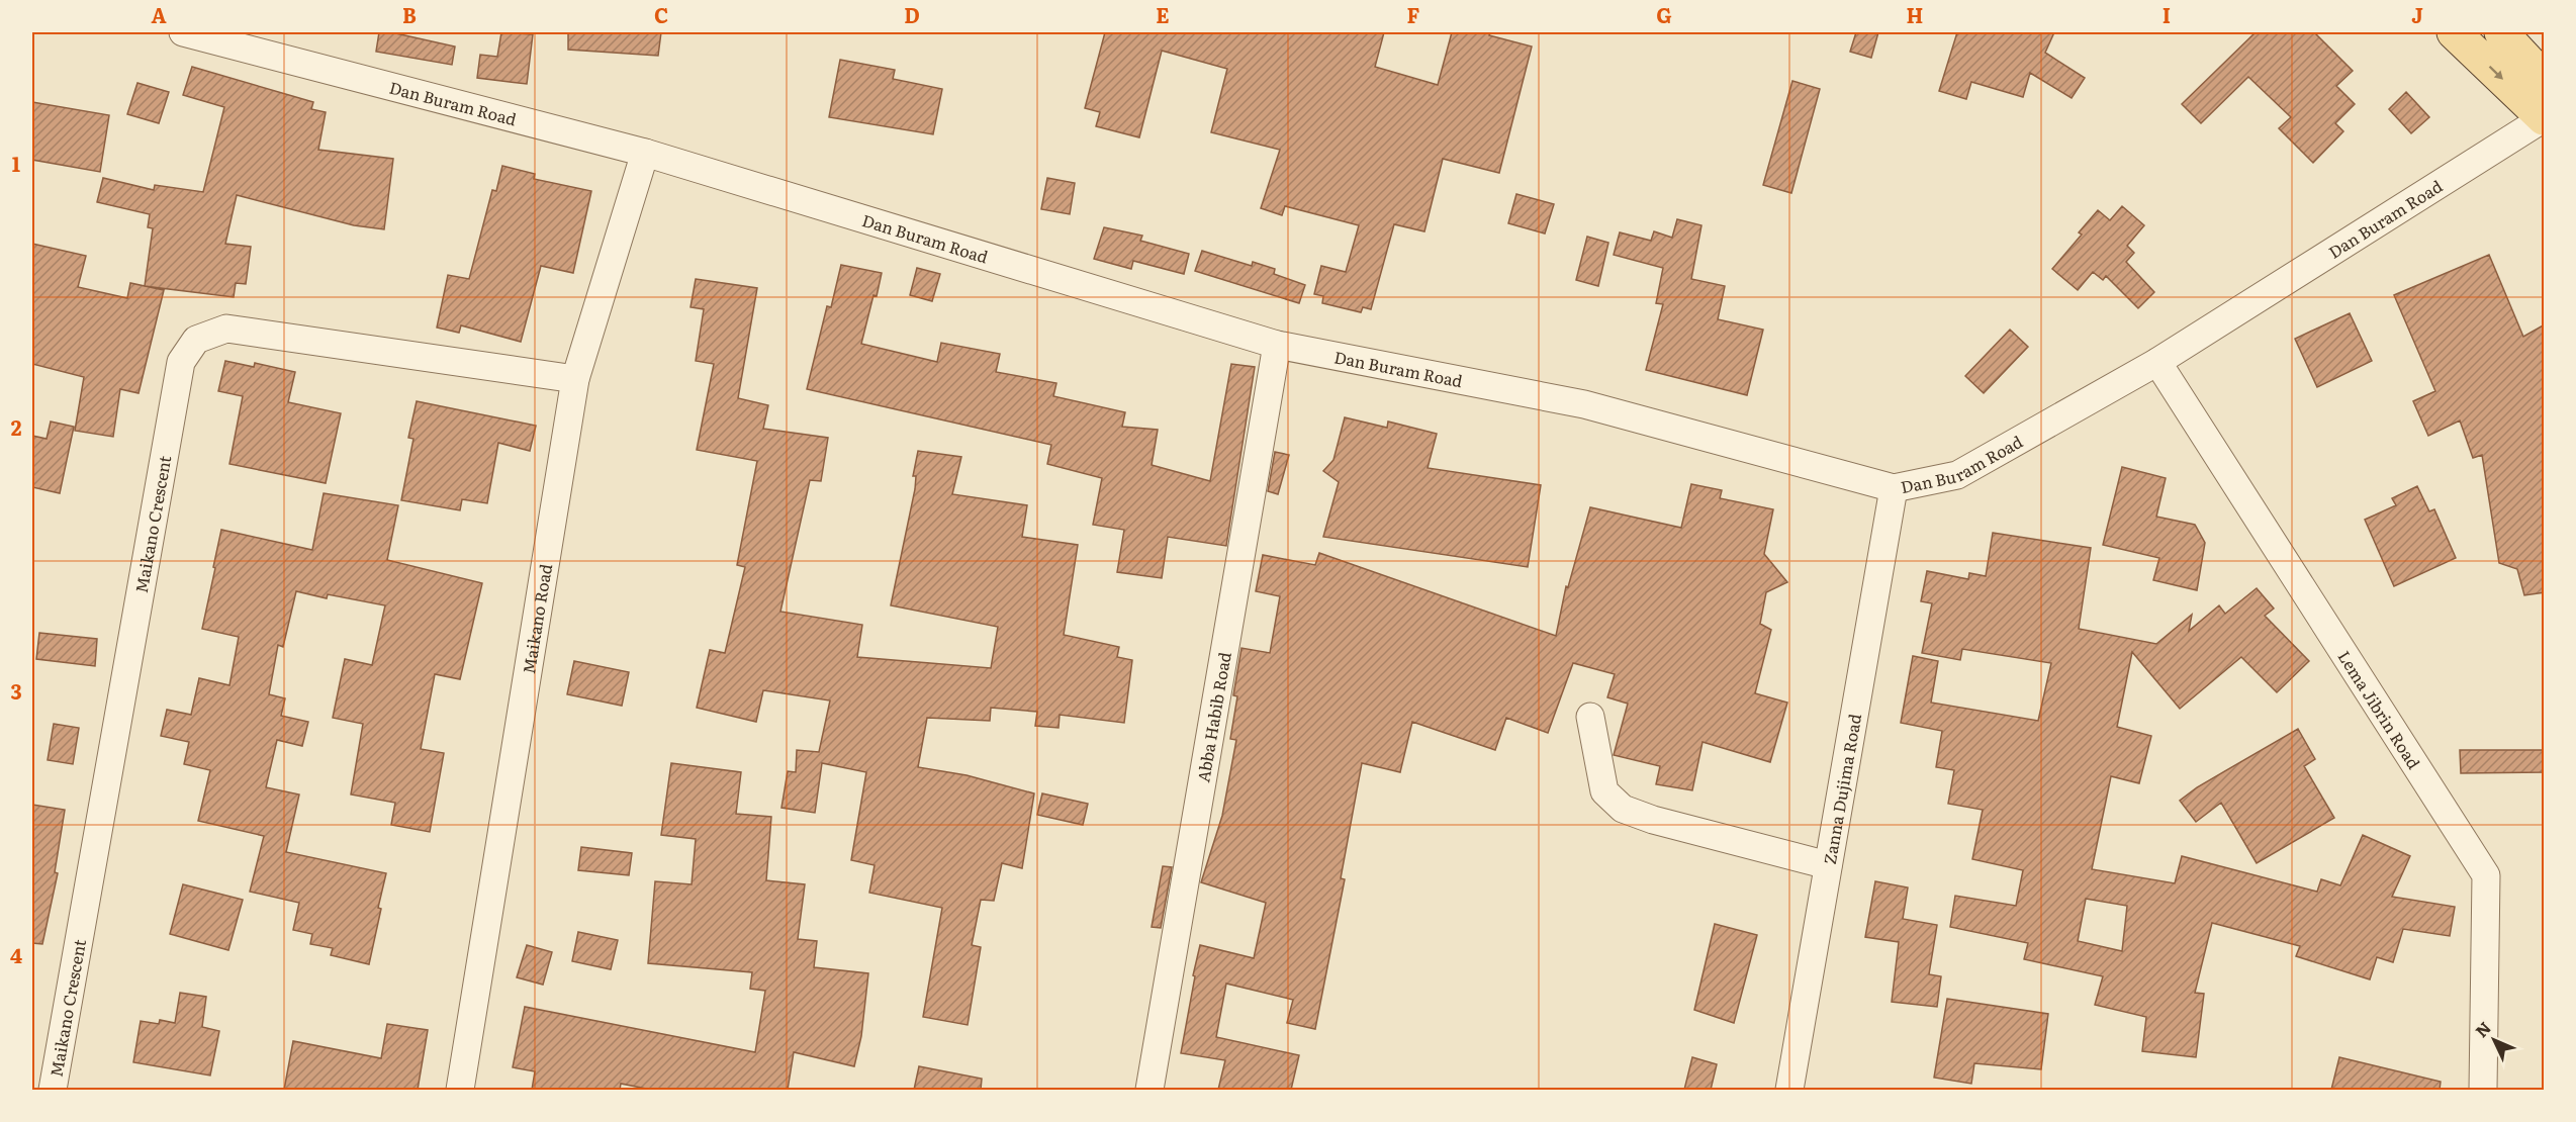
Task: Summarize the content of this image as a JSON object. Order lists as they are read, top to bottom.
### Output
{
  "streets": {
    "street": [
      "Dan Buram Road",
      "Maikano Crescent",
      "Maikano Road",
      "Lema Jibrin Road",
      "Abba Habib Road",
      "Zanna Dujima Road"
    ]
  },
  "crossings": [
    ["Dan Buram Road", "Maikano Road"],
    ["Dan Buram Road", "Lema Jibrin Road"],
    ["Dan Buram Road", "Abba Habib Road"],
    ["Dan Buram Road", "Zanna Dujima Road"],
    ["Maikano Crescent", "Maikano Road"]
  ],
  "north": "top left",
  "grid": {
    "columns": [
      "A",
      "B",
      "C",
      "D",
      "E",
      "F",
      "G",
      "H",
      "I",
      "J"
    ],
    "rows": [
      "1",
      "2",
      "3",
      "4"
    ]
  }
}
